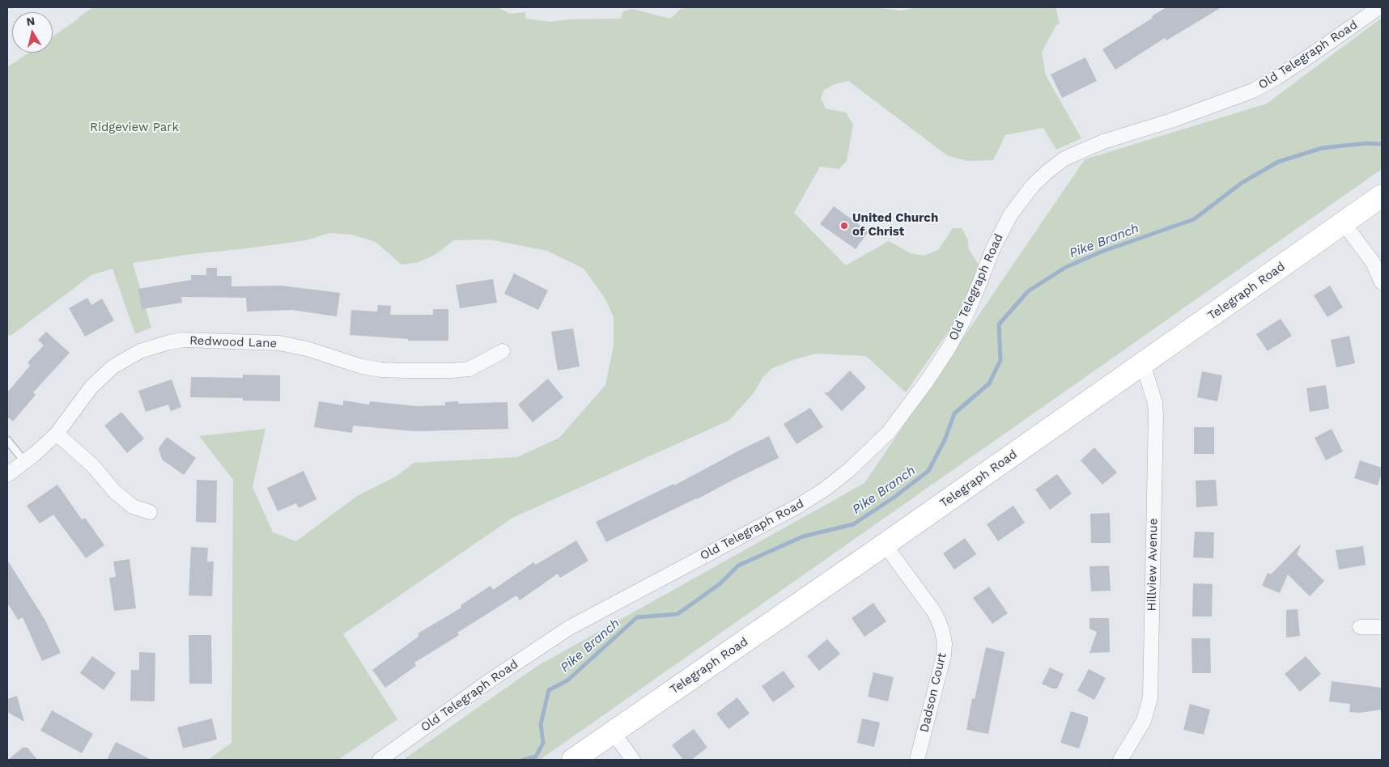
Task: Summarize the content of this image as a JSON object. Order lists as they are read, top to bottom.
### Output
{
  "streets": {
    "main road": ["Telegraph Road"],
    "street": [
      "Old Telegraph Road",
      "Redwood Lane",
      "Hillview Avenue",
      "Dadson Court"
    ]
  },
  "crossings": [
    ["Telegraph Road", "Hillview Avenue"],
    ["Telegraph Road", "Dadson Court"]
  ],
  "water": ["Pike Branch"],
  "parks": ["Ridgeview Park"],
  "places": ["United Church of Christ"],
  "north": "top"
}
